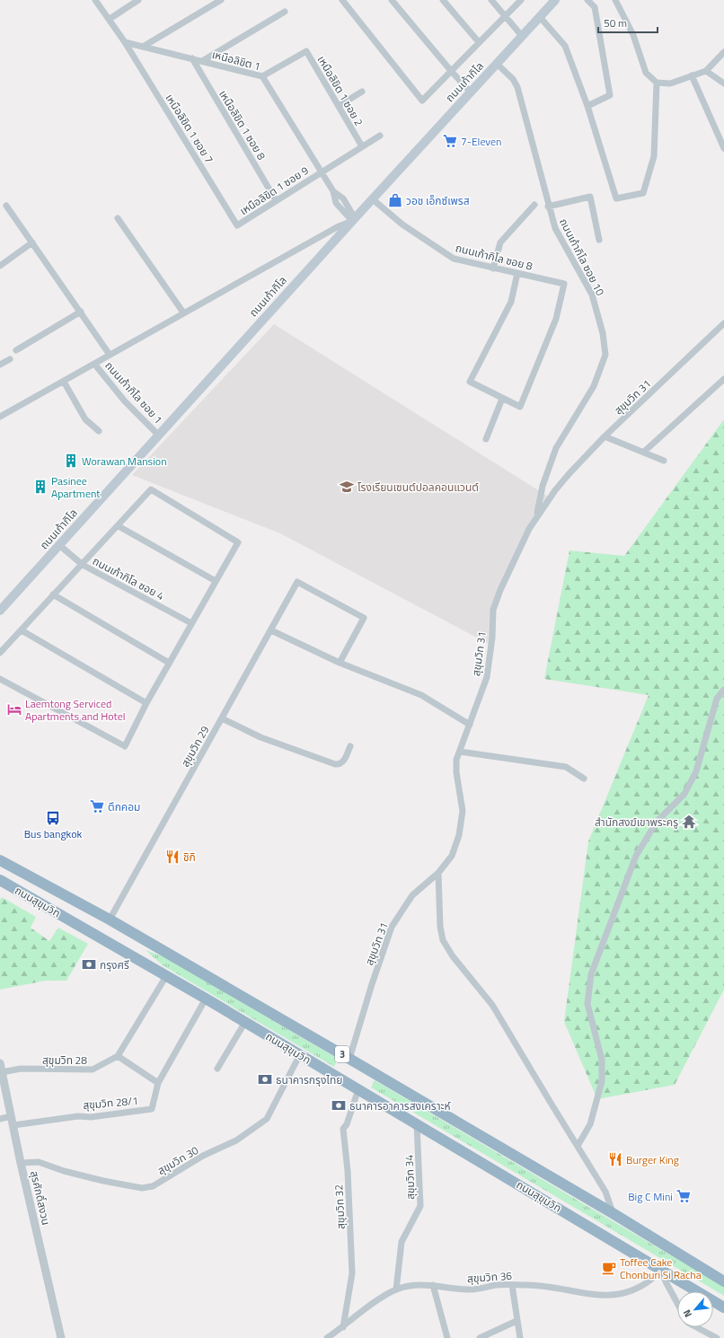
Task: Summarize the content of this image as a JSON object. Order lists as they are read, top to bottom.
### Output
{
  "streets": {
    "highway": ["ถนนสุขุมวิท", "3"],
    "main road": ["ถนนเก้ากิโล"],
    "street": [
      "เหนือลิขิต 1",
      "เหนือลิขิต 1 ซอย 2",
      "เหนือลิขิต 1 ซอย 8",
      "เหนือลิขิต 1 ซอย 7",
      "เหนือลิขิต 1 ซอย 9",
      "ถนนเก้ากิโล ซอย 8",
      "ถนนเก้ากิโล ซอย 10",
      "ถนนเก้ากิโล ซอย 1",
      "สุขุมวิท 31",
      "ถนนเก้ากิโล ซอย 4",
      "สุขุมวิท 29",
      "สุขุมวิท 28",
      "สุขุมวิท 28/1",
      "สุขุมวิท 30",
      "สุขุมวิท 34",
      "สุรศักดิ์สงวน",
      "สุขุมวิท 32",
      "สุขุมวิท 36"
    ]
  },
  "crossings": [
    ["เหนือลิขิต 1", "ถนนเก้ากิโล"],
    ["เหนือลิขิต 1", "เหนือลิขิต 1 ซอย 2"],
    ["เหนือลิขิต 1", "เหนือลิขิต 1 ซอย 8"],
    ["เหนือลิขิต 1", "เหนือลิขิต 1 ซอย 7"],
    ["เหนือลิขิต 1", "เหนือลิขิต 1 ซอย 9"],
    ["ถนนเก้ากิโล", "ถนนเก้ากิโล ซอย 8"],
    ["ถนนเก้ากิโล", "ถนนเก้ากิโล ซอย 10"],
    ["ถนนเก้ากิโล", "ถนนเก้ากิโล ซอย 1"],
    ["ถนนเก้ากิโล", "ถนนเก้ากิโล ซอย 4"],
    ["เหนือลิขิต 1 ซอย 2", "เหนือลิขิต 1 ซอย 9"],
    ["เหนือลิขิต 1 ซอย 8", "เหนือลิขิต 1 ซอย 9"],
    ["เหนือลิขิต 1 ซอย 7", "เหนือลิขิต 1 ซอย 9"],
    ["ถนนเก้ากิโล ซอย 10", "สุขุมวิท 31"],
    ["สุขุมวิท 31", "ถนนสุขุมวิท"],
    ["สุขุมวิท 29", "ถนนสุขุมวิท"],
    ["ถนนสุขุมวิท", "สุขุมวิท 28/1"],
    ["ถนนสุขุมวิท", "สุขุมวิท 30"],
    ["ถนนสุขุมวิท", "สุขุมวิท 34"],
    ["ถนนสุขุมวิท", "สุขุมวิท 32"],
    ["ถนนสุขุมวิท", "สุขุมวิท 36"],
    ["สุขุมวิท 28", "สุรศักดิ์สงวน"],
    ["สุขุมวิท 28/1", "สุรศักดิ์สงวน"],
    ["สุขุมวิท 30", "สุรศักดิ์สงวน"],
    ["สุขุมวิท 34", "สุขุมวิท 36"],
    ["สุขุมวิท 32", "สุขุมวิท 36"]
  ],
  "places": {
    "supermarket": ["7-Eleven", "ตึกคอม", "Big C Mini"],
    "shop": ["วอช เอ็กซ์เพรส"],
    "building": ["Worawan Mansion", "Pasinee Apartment"],
    "school or university": ["โรงเรียนเซนต์ปอลคอนแวนต์"],
    "hotel": ["Laemtong Serviced Apartments and Hotel"],
    "bus stop": ["Bus bangkok"],
    "temple": ["สำนักสงฆ์เขาพระครู"],
    "restaurant": ["ชิกิ", "Burger King"],
    "bank": ["กรุงศรี", "ธนาคารกรุงไทย", "ธนาคารอาคารสงเคราะห์"],
    "cafe": ["Toffee Cake Chonburi Si Racha"]
  },
  "scale_bar": "50 m",
  "north": "bottom left"
}
